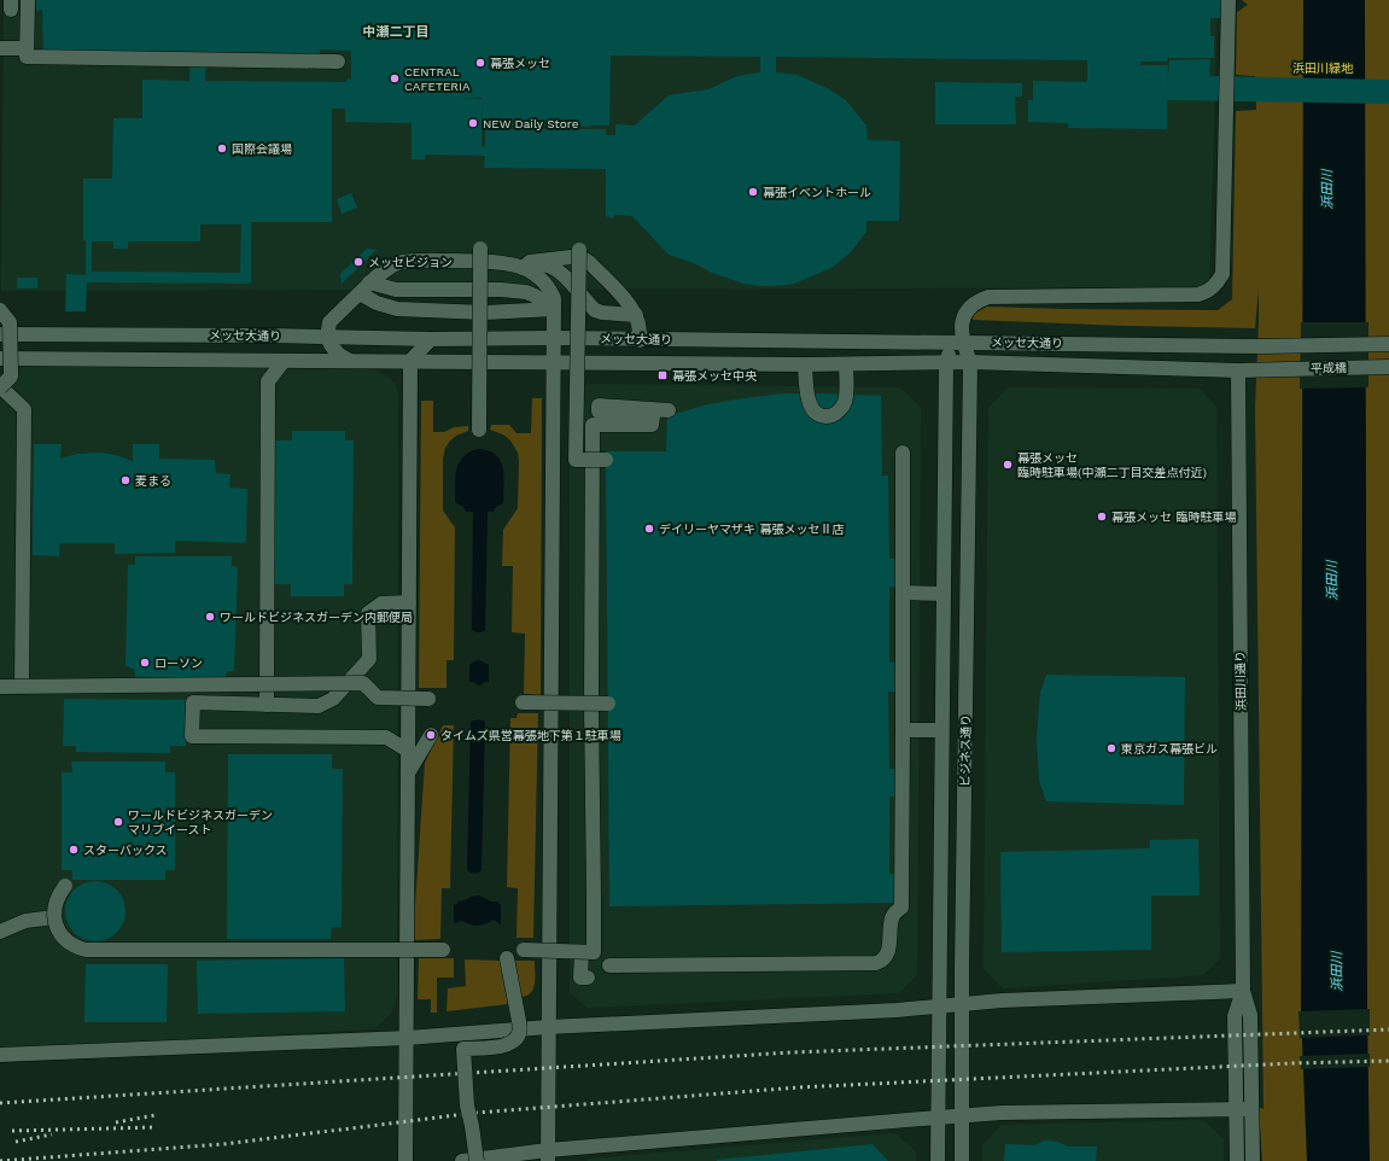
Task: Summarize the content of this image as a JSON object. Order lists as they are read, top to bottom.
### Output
{
  "streets": {
    "street": [
      "メッセ大通り",
      "平成橋",
      "浜田川通り",
      "ビジネス通り"
    ]
  },
  "crossings": [
    ["メッセ大通り", "平成橋"],
    ["メッセ大通り", "浜田川通り"],
    ["メッセ大通り", "ビジネス通り"]
  ],
  "districts": ["中瀬二丁目"],
  "water": ["浜田川"],
  "parks": ["浜田川緑地"],
  "places": {
    "other": [
      "幕張メッセ",
      "CENTRAL CAFETERIA",
      "NEW Daily Store",
      "国際会議場",
      "幕張イベントホール",
      "メッセビジョン",
      "幕張メッセ 臨時駐車場(中瀬二丁目交差点付近)",
      "麦まる",
      "幕張メッセ 臨時駐車場",
      "デイリーヤマザキ 幕張メッセⅡ店",
      "ワールドビジネスガーデン内郵便局",
      "ローソン",
      "タイムズ県営幕張地下第１駐車場",
      "東京ガス幕張ビル",
      "ワールドビジネスガーデン マリブイースト",
      "スターバックス"
    ],
    "transit": ["幕張メッセ中央"]
  }
}
